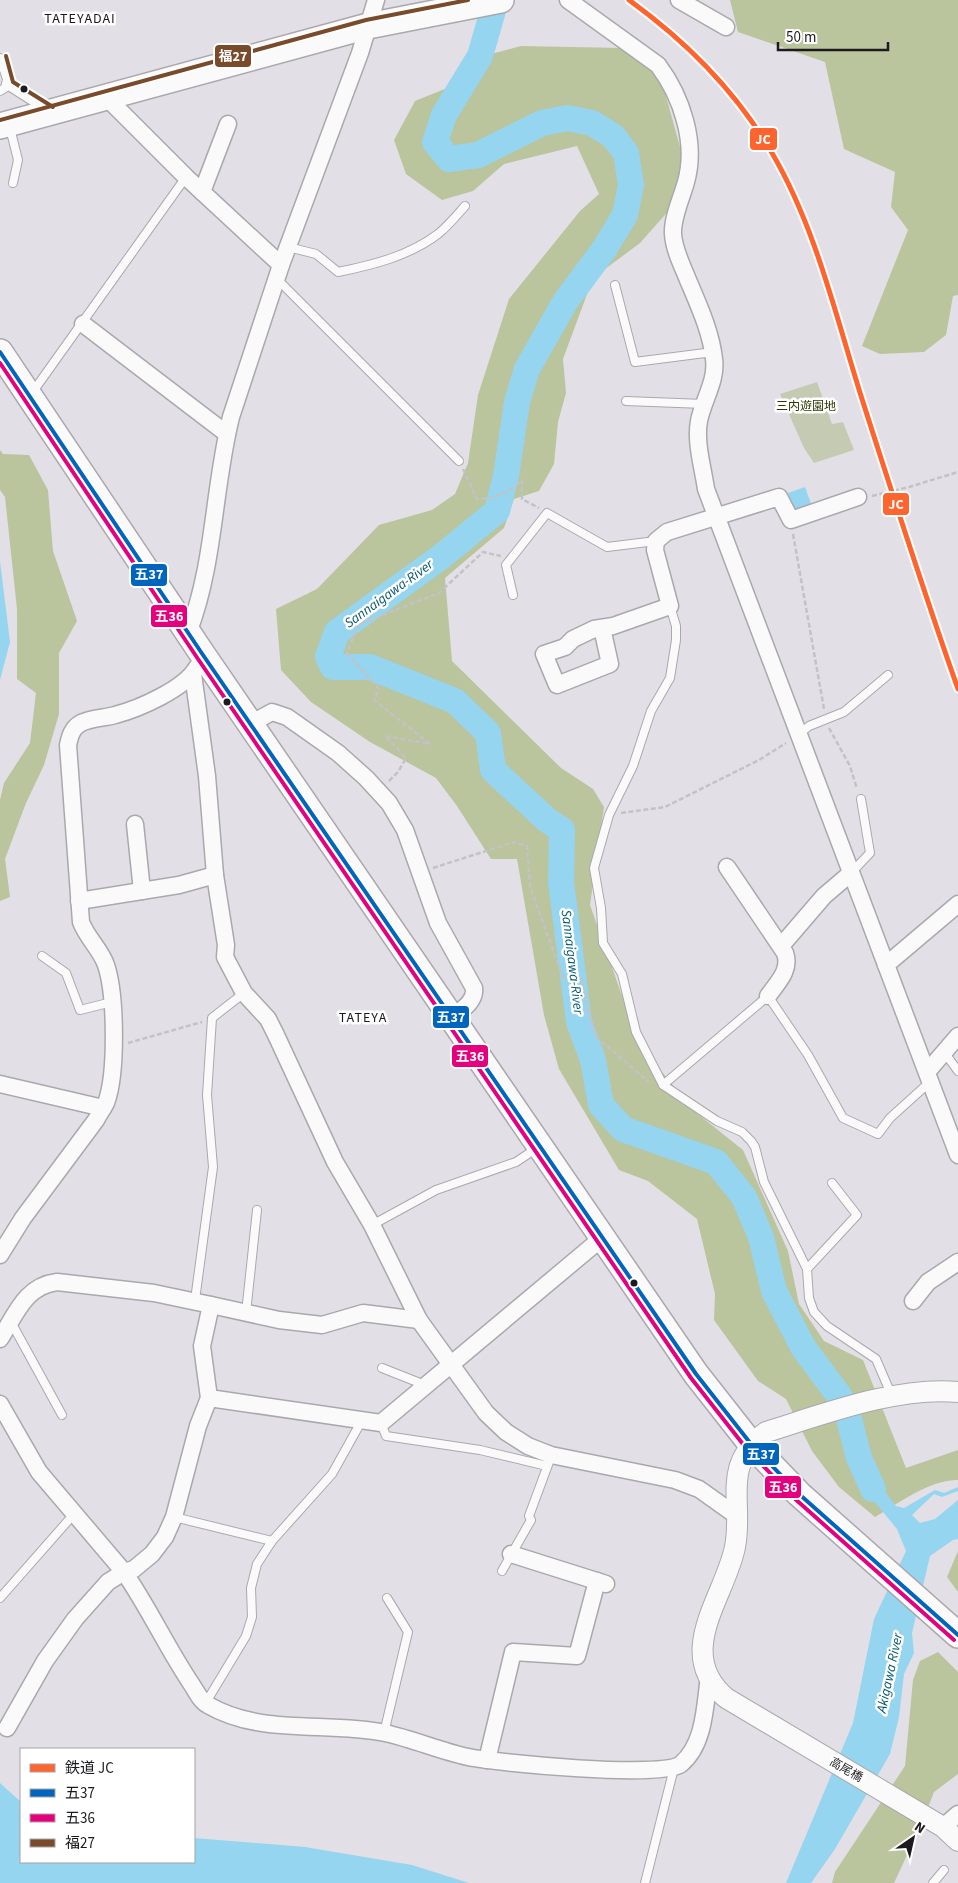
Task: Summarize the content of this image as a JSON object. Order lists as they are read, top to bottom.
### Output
{
  "streets": {
    "street": ["高尾橋"]
  },
  "districts": ["TATEYADAI", "TATEYA"],
  "water": ["Sannaigawa-River", "Akigawa River"],
  "parks": ["三内遊園地"],
  "lines": [
    "rail line JC",
    "transit line 福27",
    "transit line 五37",
    "transit line 五36"
  ],
  "legend": [
    "鉄道 JC",
    "五37",
    "五36",
    "福27"
  ],
  "scale_bar": "50 m",
  "north": "top right"
}
